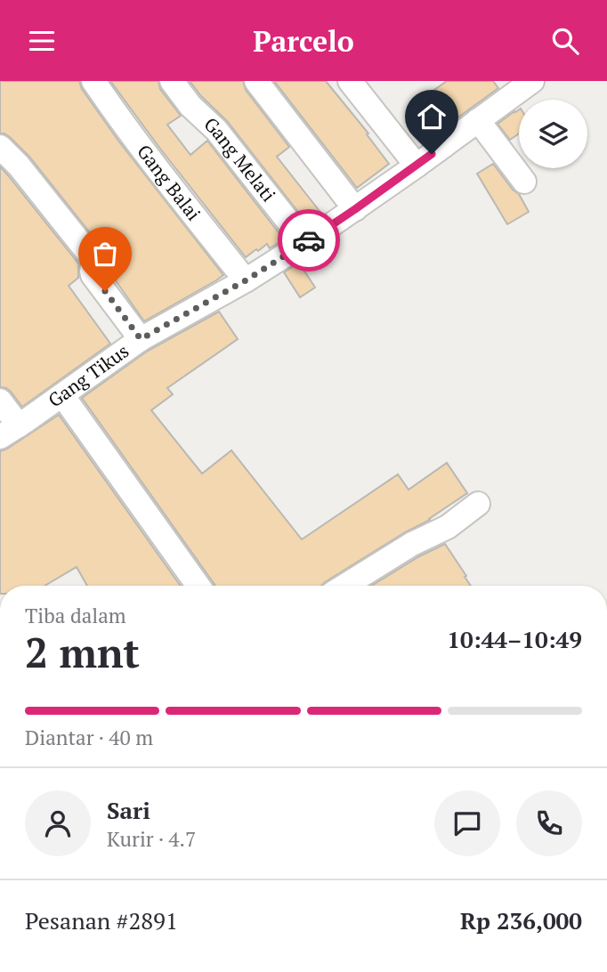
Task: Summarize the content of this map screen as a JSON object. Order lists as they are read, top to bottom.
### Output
{
  "streets": {
    "street": ["Gang Melati", "Gang Balai", "Gang Tikus"]
  },
  "crossings": [
    ["Gang Melati", "Gang Tikus"],
    ["Gang Balai", "Gang Tikus"]
  ],
  "page": {
    "header": "Parcelo",
    "heading": ["2 mnt", "Tiba dalam", "10:44–10:49"],
    "panel": [
      "Sari",
      "Kurir · 4.7",
      "Pesanan #2891",
      "Rp 236,000"
    ],
    "bar": "Diantar · 40 m"
  }
}
